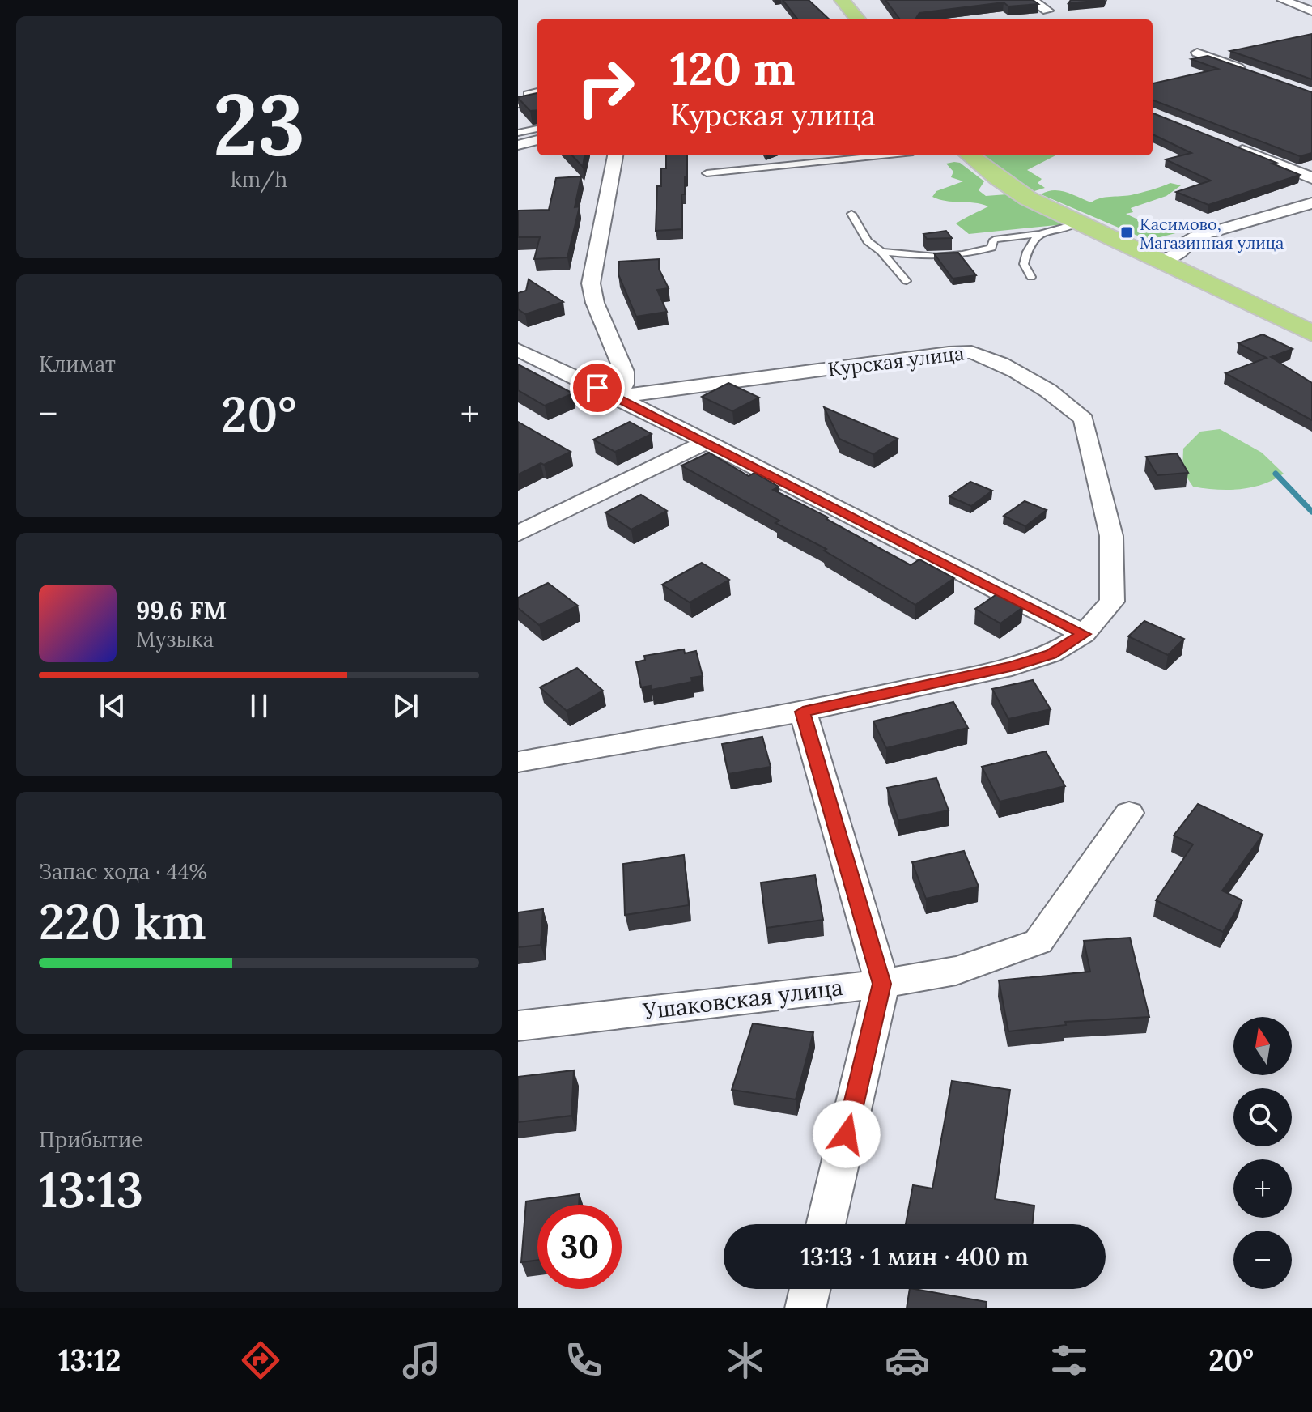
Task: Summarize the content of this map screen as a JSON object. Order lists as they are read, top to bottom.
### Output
{
  "streets": {
    "street": ["Курская улица", "Ушаковская улица"]
  },
  "places": {
    "transit": ["Касимово, Магазинная улица"]
  },
  "north": "top",
  "page": {
    "tile": [
      ["23", "km/h"],
      "Климат",
      ["Запас хода · 44%", "220 km"],
      ["Прибытие", "13:13"]
    ],
    "turn": ["120 m", "Курская улица"],
    "heat": ["−", "20°", "+"],
    "song": ["99.6 FM", "Музыка"],
    "map_buttons": ["+", "−"],
    "limit": "30",
    "trip": "13:13 · 1 мин · 400 m",
    "tabs": ["13:12", "20°"]
  }
}
